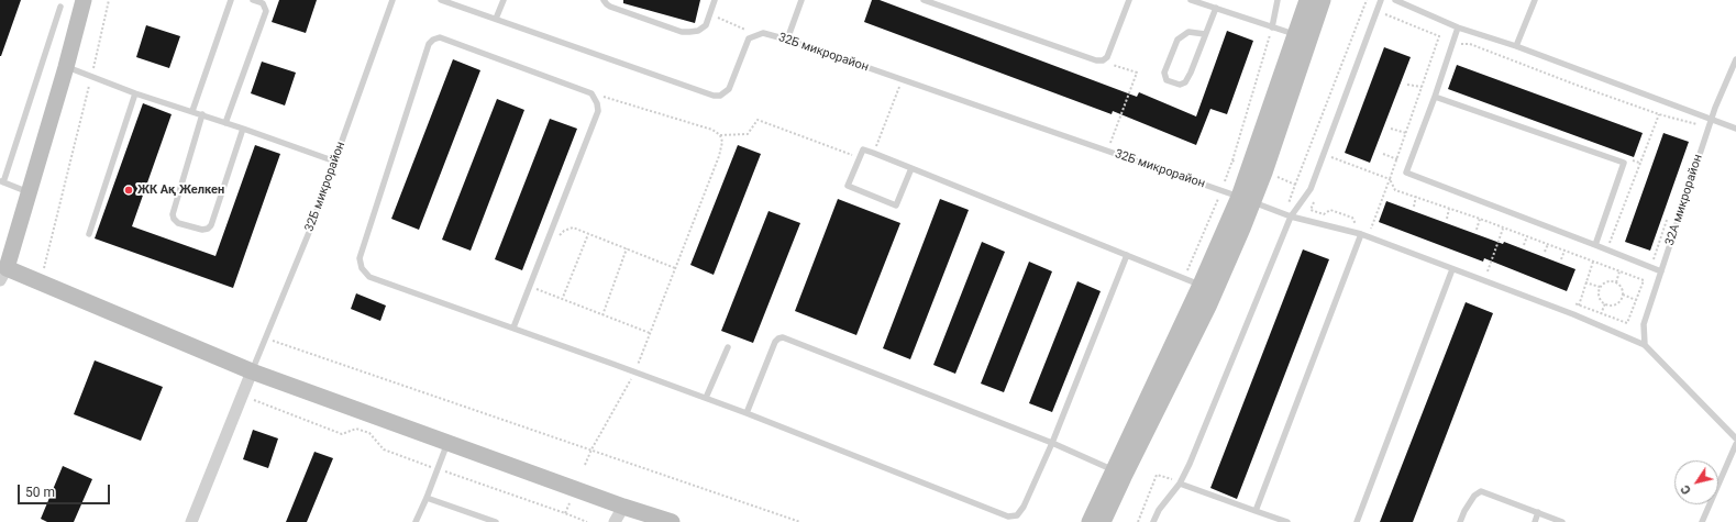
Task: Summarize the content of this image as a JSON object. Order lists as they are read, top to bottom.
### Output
{
  "streets": {
    "lane": ["32Б микрорайон", "32А микрорайон"]
  },
  "crossings": [
    ["32Б микрорайон", "32А микрорайон"]
  ],
  "places": ["ЖК Ақ Желкен"],
  "scale_bar": "50 m",
  "north": "bottom left"
}
